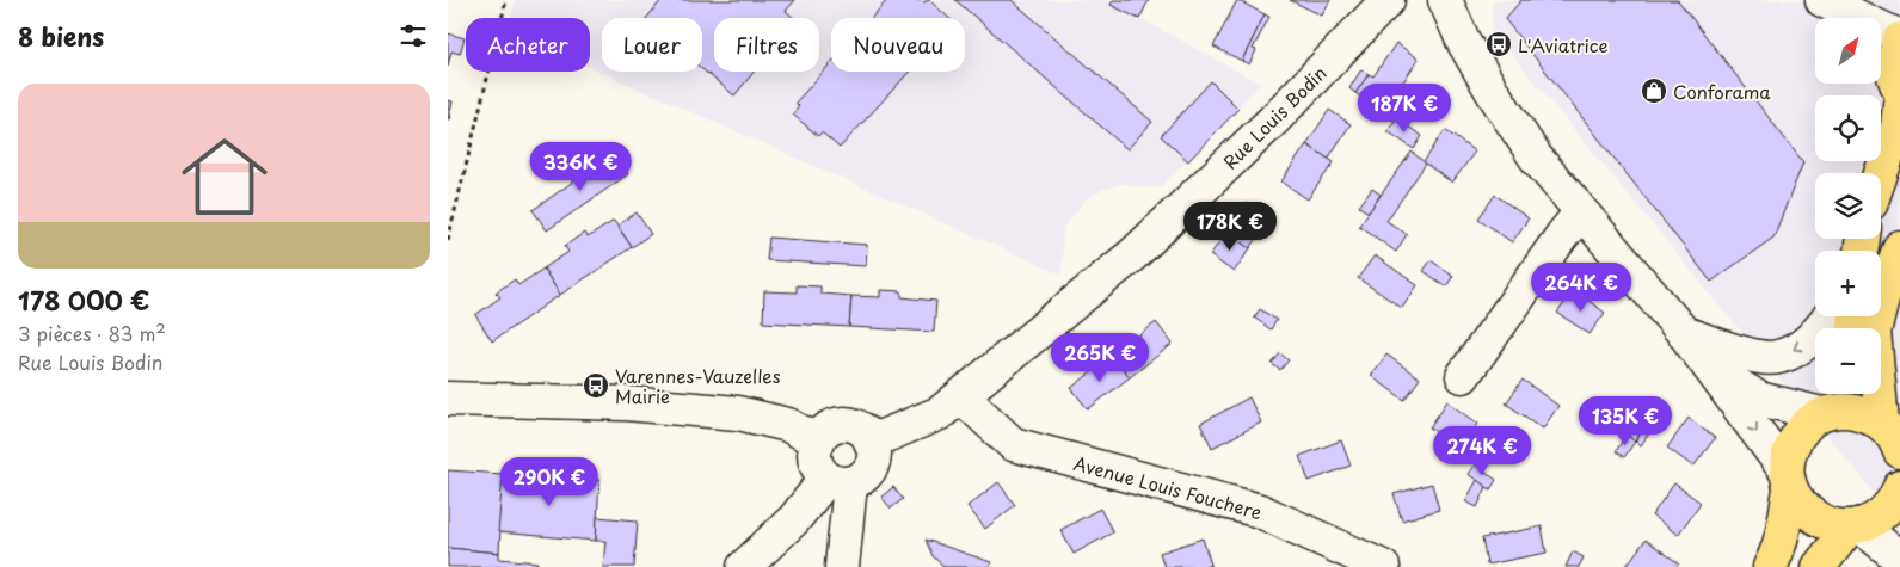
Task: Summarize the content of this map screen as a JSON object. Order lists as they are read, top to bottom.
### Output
{
  "streets": {
    "street": ["Rue Louis Bodin", "Avenue Louis Fouchere"]
  },
  "crossings": [
    ["Rue Louis Bodin", "Avenue Louis Fouchere"]
  ],
  "places": {
    "bus stop": ["L'Aviatrice", "Varennes-Vauzelles Mairie"],
    "shop": ["Conforama"]
  },
  "north": "top right",
  "page": {
    "heading": "8 biens",
    "map_buttons": ["+", "−"],
    "chip": [
      "Acheter",
      "Louer",
      "Filtres",
      "Nouveau"
    ],
    "list": [
      {
        "name": "178 000 €",
        "note": "3 pièces · 83 m² · Rue Louis Bodin"
      }
    ],
    "price": [
      "187K €",
      "336K €",
      "178K €",
      "264K €",
      "265K €",
      "135K €",
      "274K €",
      "290K €"
    ]
  }
}
